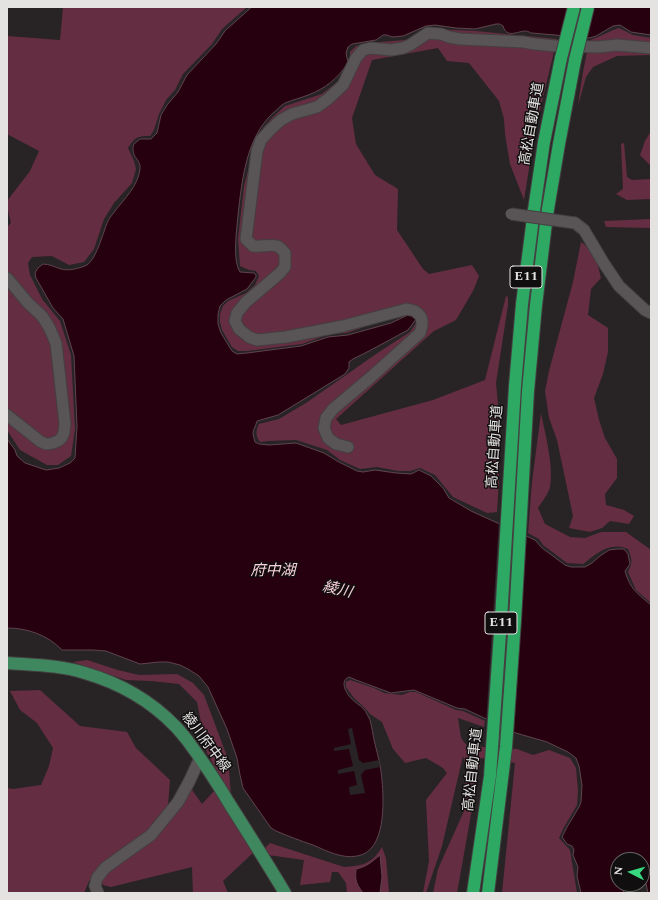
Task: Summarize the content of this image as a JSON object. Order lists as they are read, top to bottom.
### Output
{
  "streets": {
    "highway": ["高松自動車道", "E11"],
    "main road": ["綾川府中線"]
  },
  "water": ["府中湖", "綾川"],
  "north": "left"
}
